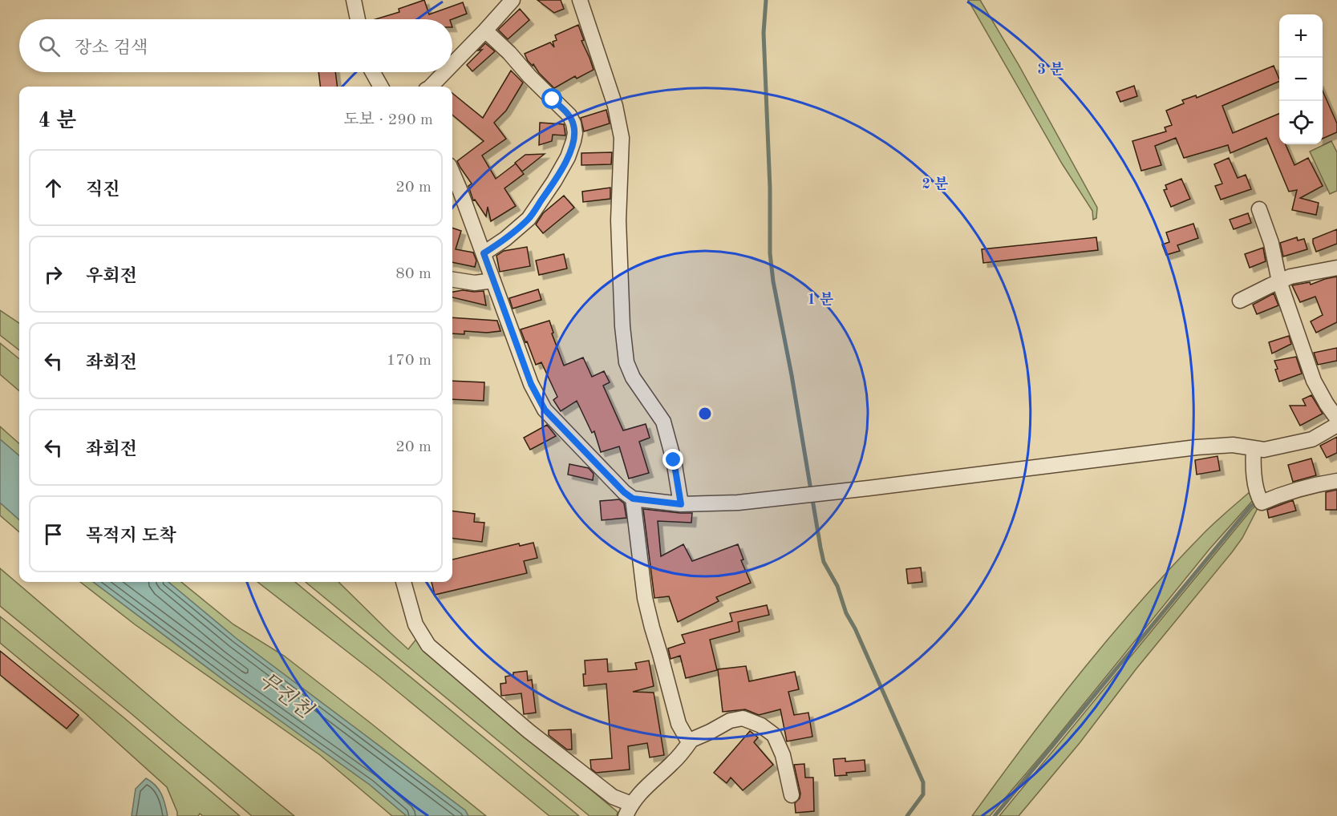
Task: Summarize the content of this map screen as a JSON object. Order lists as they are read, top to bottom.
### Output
{
  "water": ["무진천"],
  "page": {
    "map_buttons": ["+", "−"],
    "search": "장소 검색",
    "heading": ["4 분", "도보 · 290 m"],
    "list": [
      ["직진", "20 m"],
      ["우회전", "80 m"],
      ["좌회전", "170 m"],
      ["좌회전", "20 m"],
      "목적지 도착"
    ]
  },
  "rings": ["3 분", "2 분", "1 분"]
}
